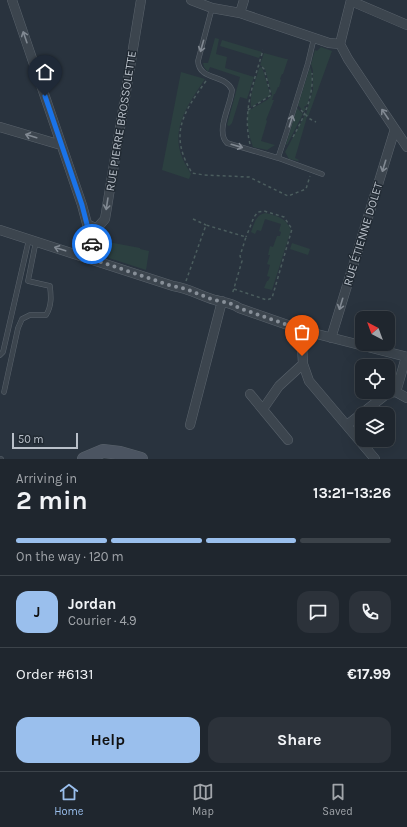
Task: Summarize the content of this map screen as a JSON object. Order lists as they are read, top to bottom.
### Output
{
  "streets": {
    "street": ["RUE PIERRE BROSSOLETTE", "RUE ÉTIENNE DOLET"]
  },
  "one_way": ["RUE PIERRE BROSSOLETTE", "RUE ÉTIENNE DOLET"],
  "scale_bar": "50 m",
  "north": "top left",
  "page": {
    "scale": "50 m",
    "heading": ["2 min", "Arriving in", "13:21–13:26"],
    "panel": [
      "Jordan",
      "Courier · 4.9",
      "Order #6131",
      "€17.99"
    ],
    "bar": "On the way · 120 m",
    "round": "J",
    "buttons": ["Help", "Share"],
    "tabs": ["Home", "Map", "Saved"]
  }
}
